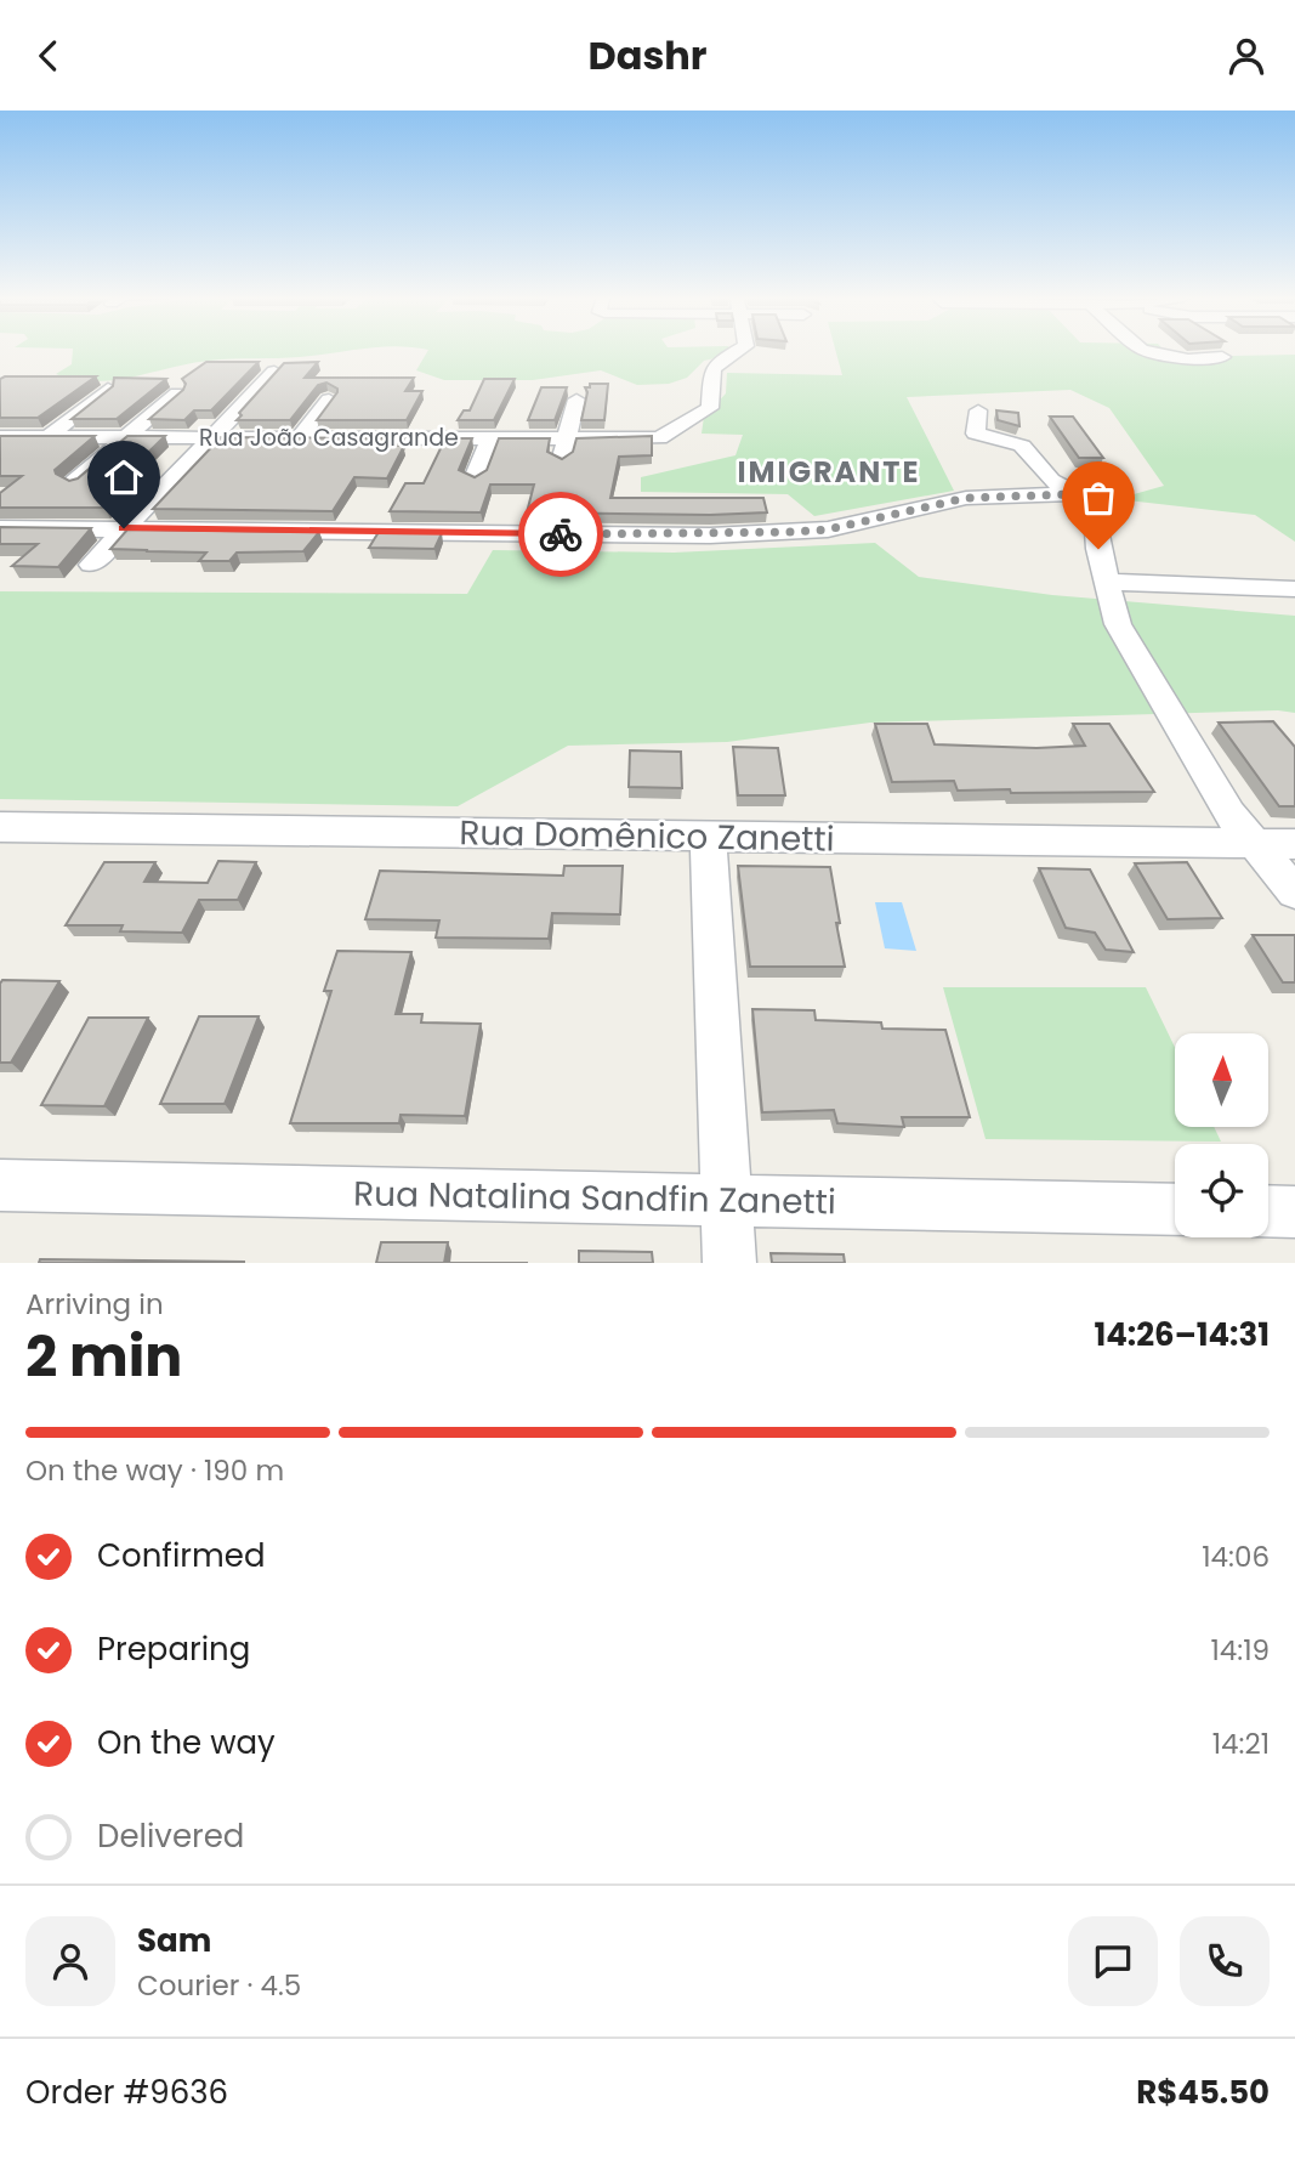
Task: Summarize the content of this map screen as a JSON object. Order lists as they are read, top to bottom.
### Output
{
  "streets": {
    "street": ["Rua João Casagrande", "Rua Domênico Zanetti", "Rua Natalina Sandfin Zanetti"]
  },
  "districts": ["IMIGRANTE"],
  "north": "top",
  "page": {
    "header": "Dashr",
    "heading": ["2 min", "Arriving in", "14:26–14:31"],
    "panel": [
      "Sam",
      "Courier · 4.5",
      "Order #9636",
      "R$45.50"
    ],
    "bar": "On the way · 190 m",
    "list": [
      ["Confirmed", "14:06"],
      ["Preparing", "14:19"],
      ["On the way", "14:21"],
      "Delivered"
    ]
  }
}
